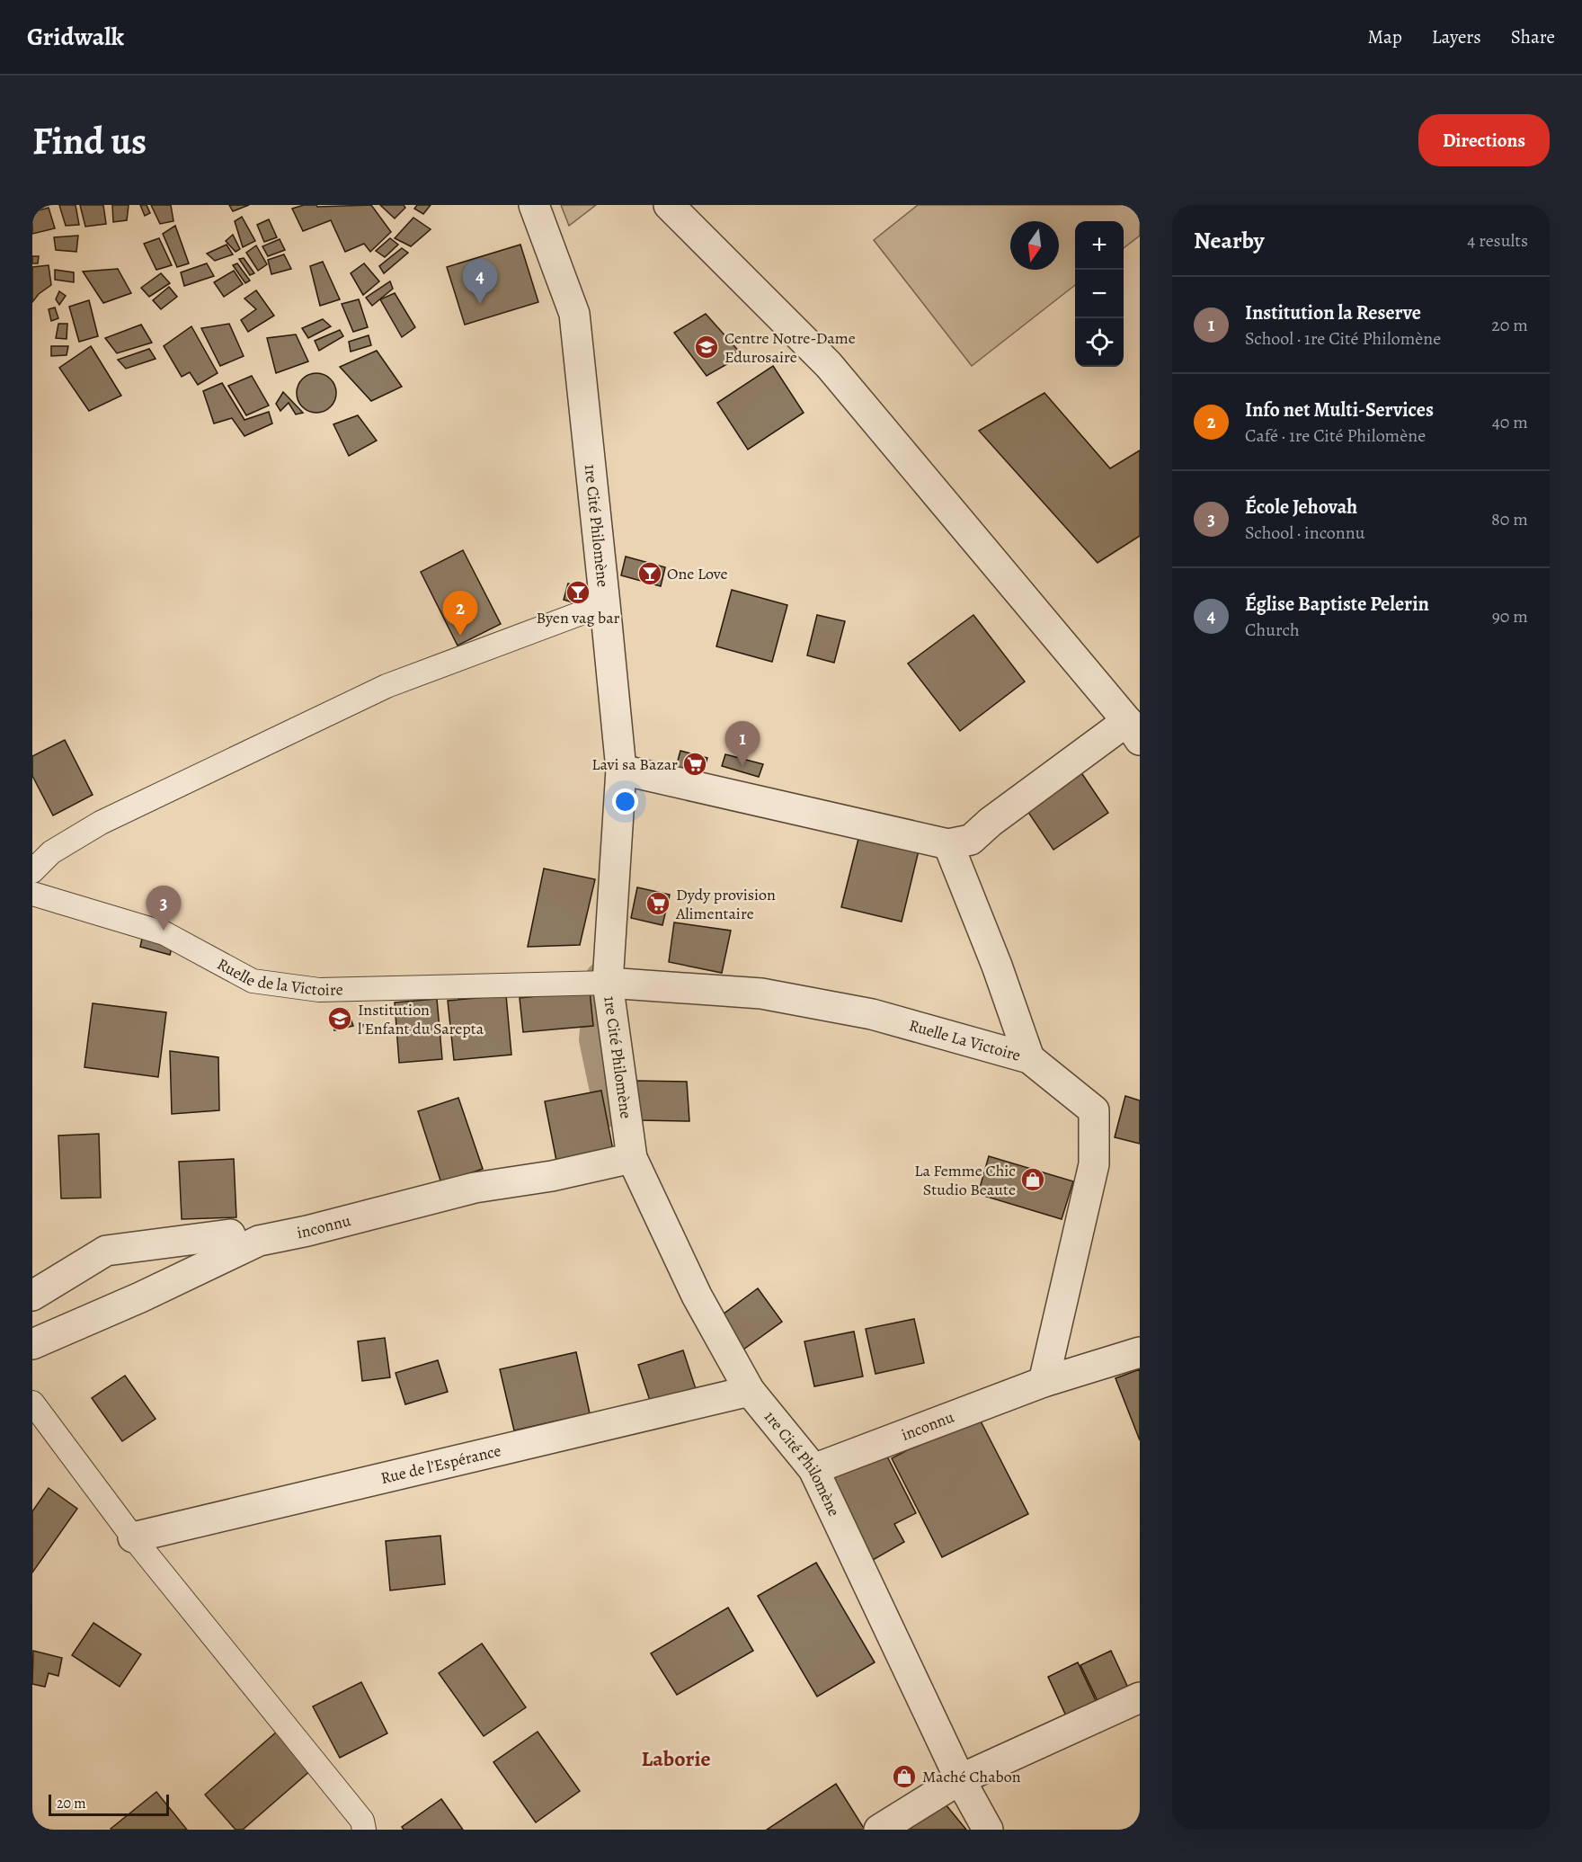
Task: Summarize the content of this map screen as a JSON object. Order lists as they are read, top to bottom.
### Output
{
  "streets": {
    "street": [
      "1re Cité Philomène",
      "Ruelle La Victoire",
      "inconnu",
      "Rue de l’Espérance"
    ],
    "lane": ["Ruelle de la Victoire"]
  },
  "crossings": [
    ["1re Cité Philomène", "Ruelle de la Victoire"],
    ["1re Cité Philomène", "Ruelle La Victoire"],
    ["1re Cité Philomène", "inconnu"],
    ["1re Cité Philomène", "Rue de l’Espérance"],
    ["Ruelle de la Victoire", "Ruelle La Victoire"],
    ["Ruelle La Victoire", "inconnu"]
  ],
  "districts": ["Laborie"],
  "places": {
    "school or university": ["Centre Notre-Dame Edurosaire", "Institution l'Enfant du Sarepta"],
    "bar": ["One Love", "Byen vag bar"],
    "supermarket": ["Lavi sa Bazar", "Dydy provision Alimentaire"],
    "shop": ["La Femme Chic Studio Beaute", "Maché Chabon"]
  },
  "scale_bar": "20 m",
  "north": "bottom",
  "page": {
    "header": "Gridwalk",
    "nav": ["Map", "Layers", "Share"],
    "buttons": "Directions",
    "title": "Find us",
    "heading": ["Nearby", "4 results"],
    "map_buttons": ["+", "−"],
    "pins": [
      "4",
      "2",
      "1",
      "3"
    ],
    "list": [
      {
        "mark": "1",
        "name": "Institution la Reserve",
        "note": "School · 1re Cité Philomène",
        "value": "20 m"
      },
      {
        "mark": "2",
        "name": "Info net Multi-Services",
        "note": "Café · 1re Cité Philomène",
        "value": "40 m"
      },
      {
        "mark": "3",
        "name": "École Jehovah",
        "note": "School · inconnu",
        "value": "80 m"
      },
      {
        "mark": "4",
        "name": "Église Baptiste Pelerin",
        "note": "Church",
        "value": "90 m"
      }
    ],
    "scale": "20 m"
  }
}
